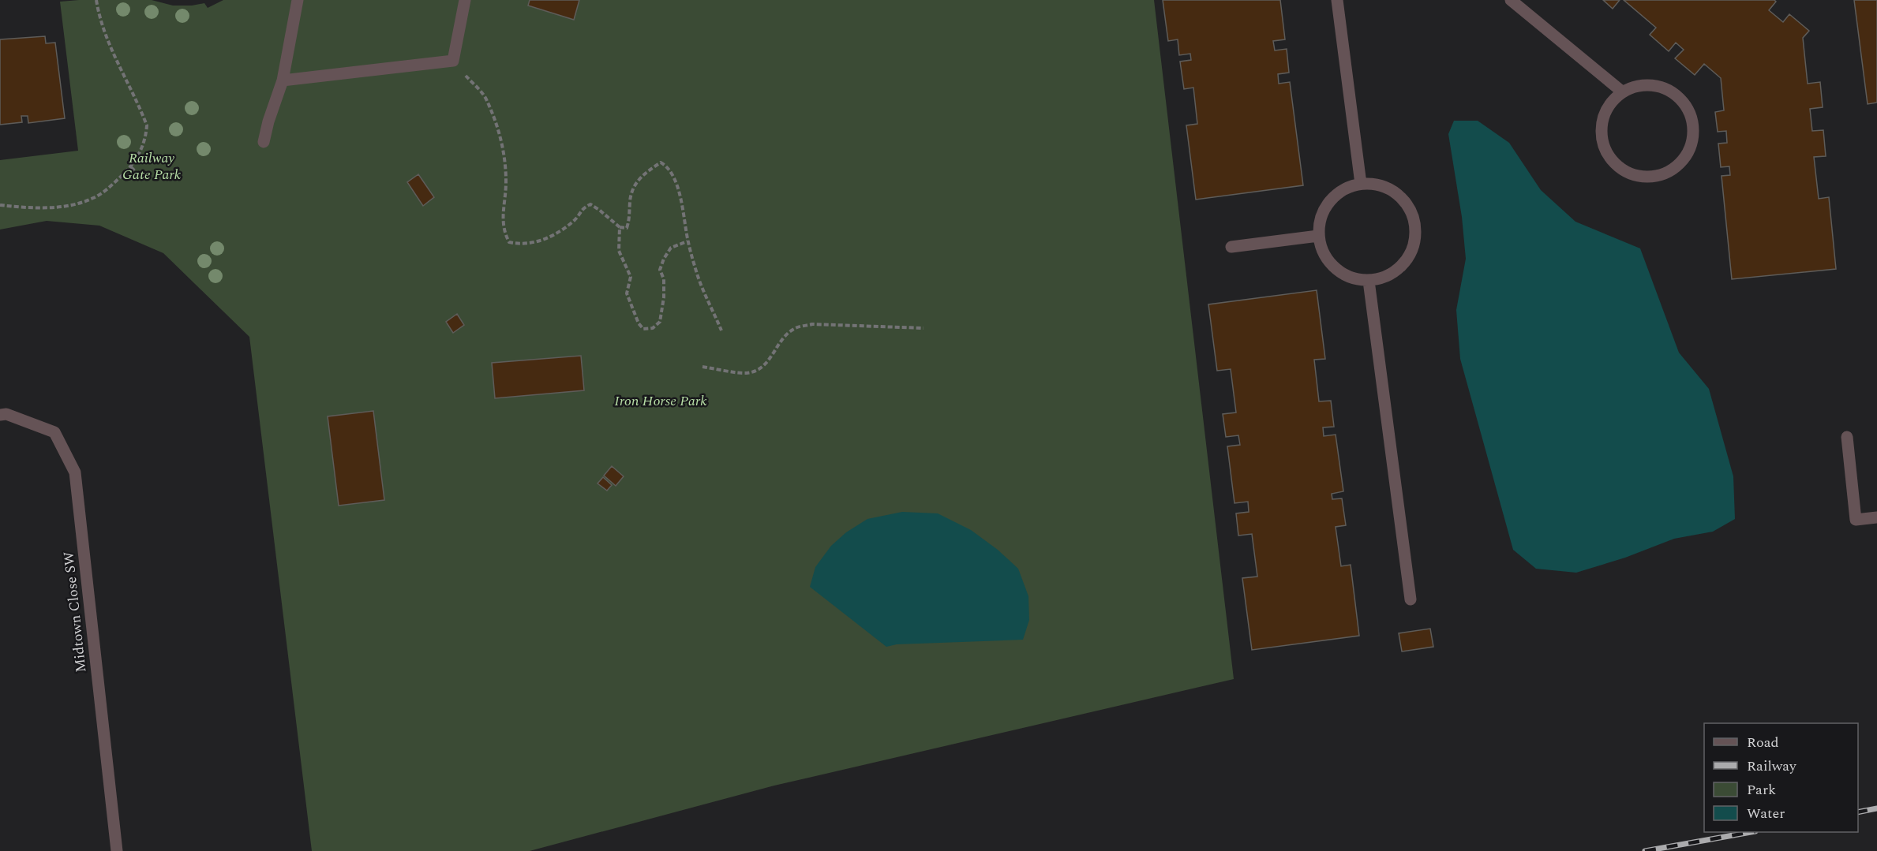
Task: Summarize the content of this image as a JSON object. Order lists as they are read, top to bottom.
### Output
{
  "streets": {
    "street": ["Midtown Close SW"]
  },
  "parks": ["Railway Gate Park", "Iron Horse Park"],
  "legend": [
    "Road",
    "Railway",
    "Park",
    "Water"
  ]
}
